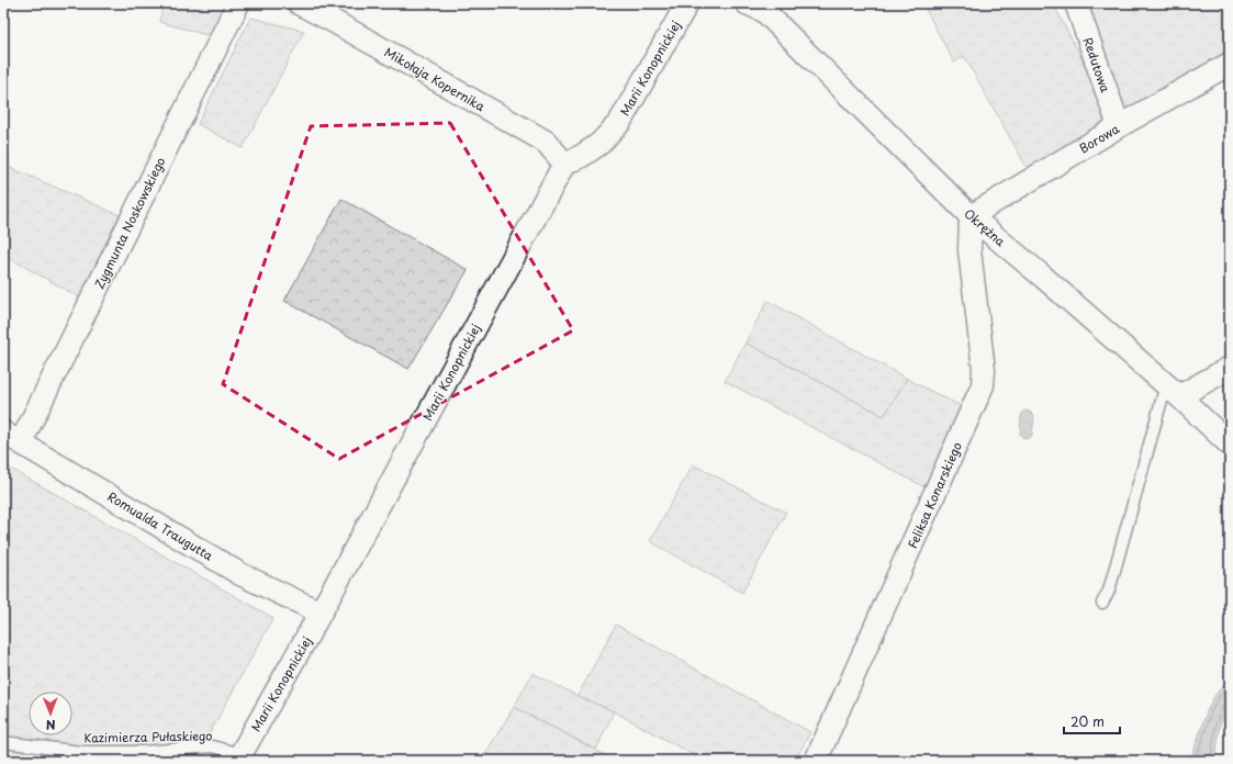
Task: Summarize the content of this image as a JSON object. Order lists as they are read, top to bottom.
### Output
{
  "streets": {
    "street": [
      "Redutowa",
      "Marii Konopnickiej",
      "Mikołaja Kopernika",
      "Borowa",
      "Zygmunta Noskowskiego",
      "Okrężna",
      "Feliksa Konarskiego",
      "Romualda Traugutta"
    ],
    "lane": ["Kazimierza Pułaskiego"]
  },
  "crossings": [
    ["Redutowa", "Borowa"],
    ["Marii Konopnickiej", "Mikołaja Kopernika"],
    ["Marii Konopnickiej", "Romualda Traugutta"],
    ["Marii Konopnickiej", "Kazimierza Pułaskiego"],
    ["Borowa", "Okrężna"],
    ["Borowa", "Feliksa Konarskiego"],
    ["Zygmunta Noskowskiego", "Romualda Traugutta"],
    ["Okrężna", "Feliksa Konarskiego"]
  ],
  "scale_bar": "20 m",
  "north": "bottom"
}
